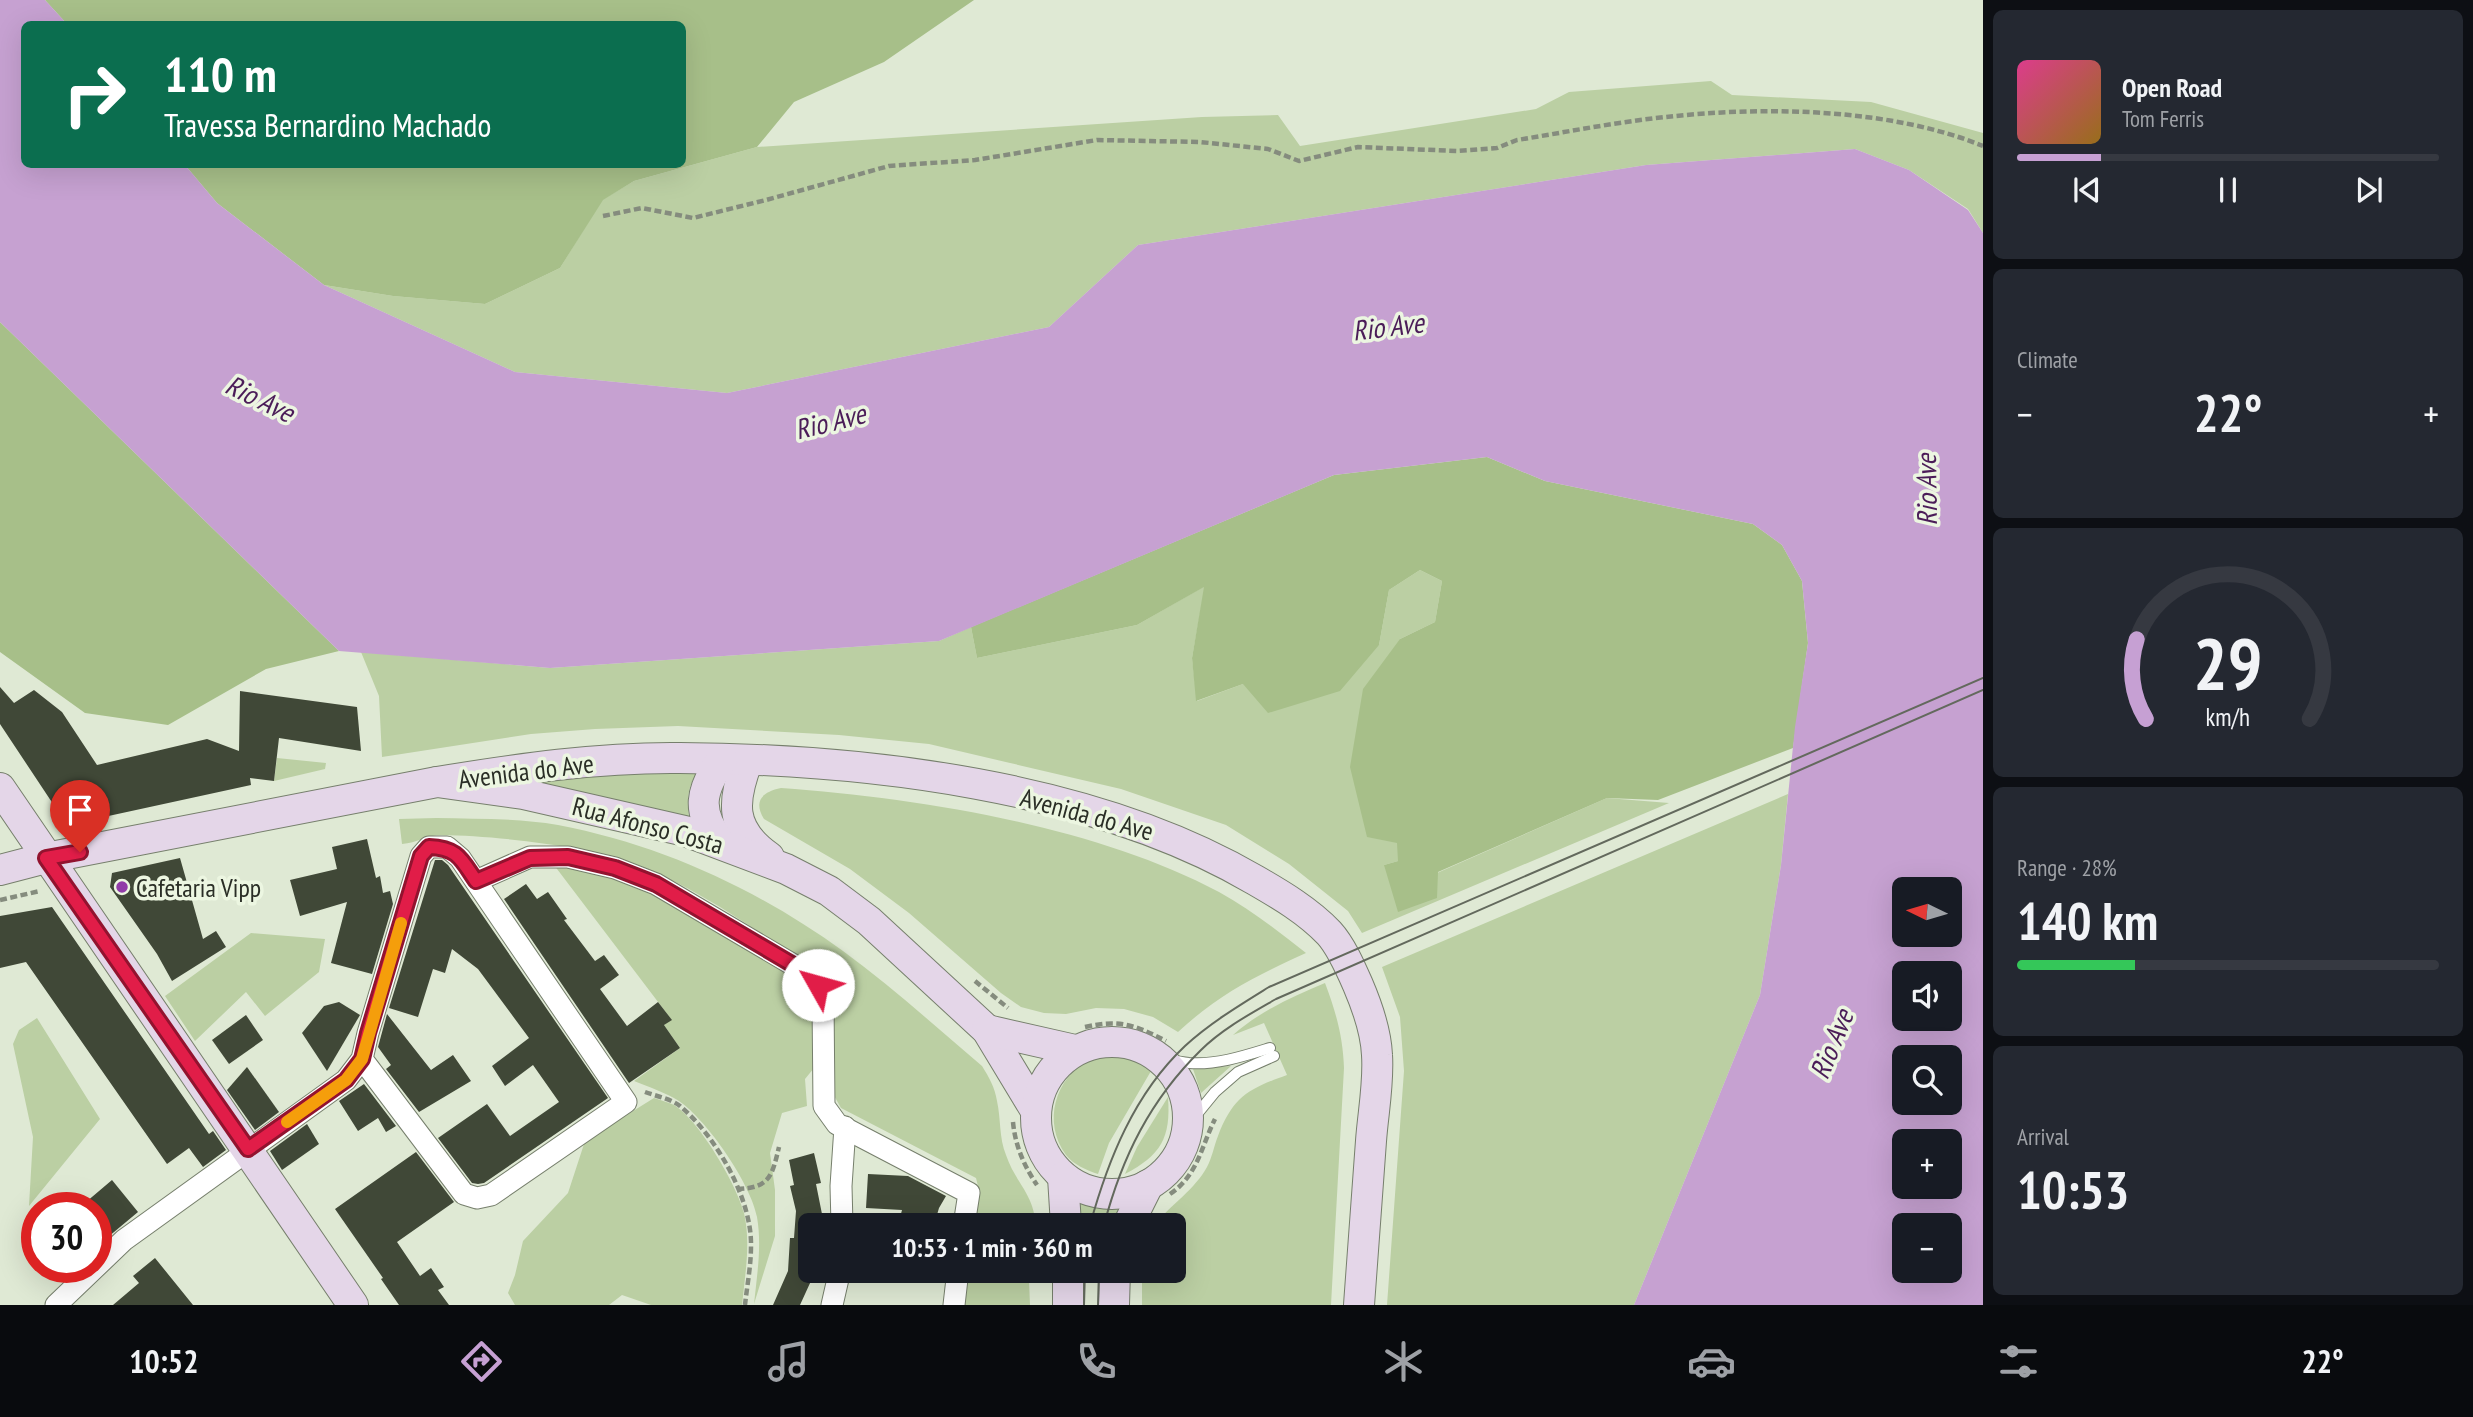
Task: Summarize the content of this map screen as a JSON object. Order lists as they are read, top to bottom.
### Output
{
  "streets": {
    "street": ["Avenida do Ave", "Rua Afonso Costa"]
  },
  "crossings": [
    ["Avenida do Ave", "Rua Afonso Costa"]
  ],
  "water": ["Rio Ave"],
  "places": ["Cafetaria Vipp"],
  "north": "left",
  "page": {
    "turn": ["110 m", "Travessa Bernardino Machado"],
    "song": ["Open Road", "Tom Ferris"],
    "tile": [
      "Climate",
      ["Range · 28%", "140 km"],
      ["Arrival", "10:53"]
    ],
    "heat": ["−", "22°", "+"],
    "map_buttons": ["+", "−"],
    "limit": "30",
    "trip": "10:53 · 1 min · 360 m",
    "tabs": ["10:52", "22°"],
    "gauge": ["29", "km/h"]
  }
}
